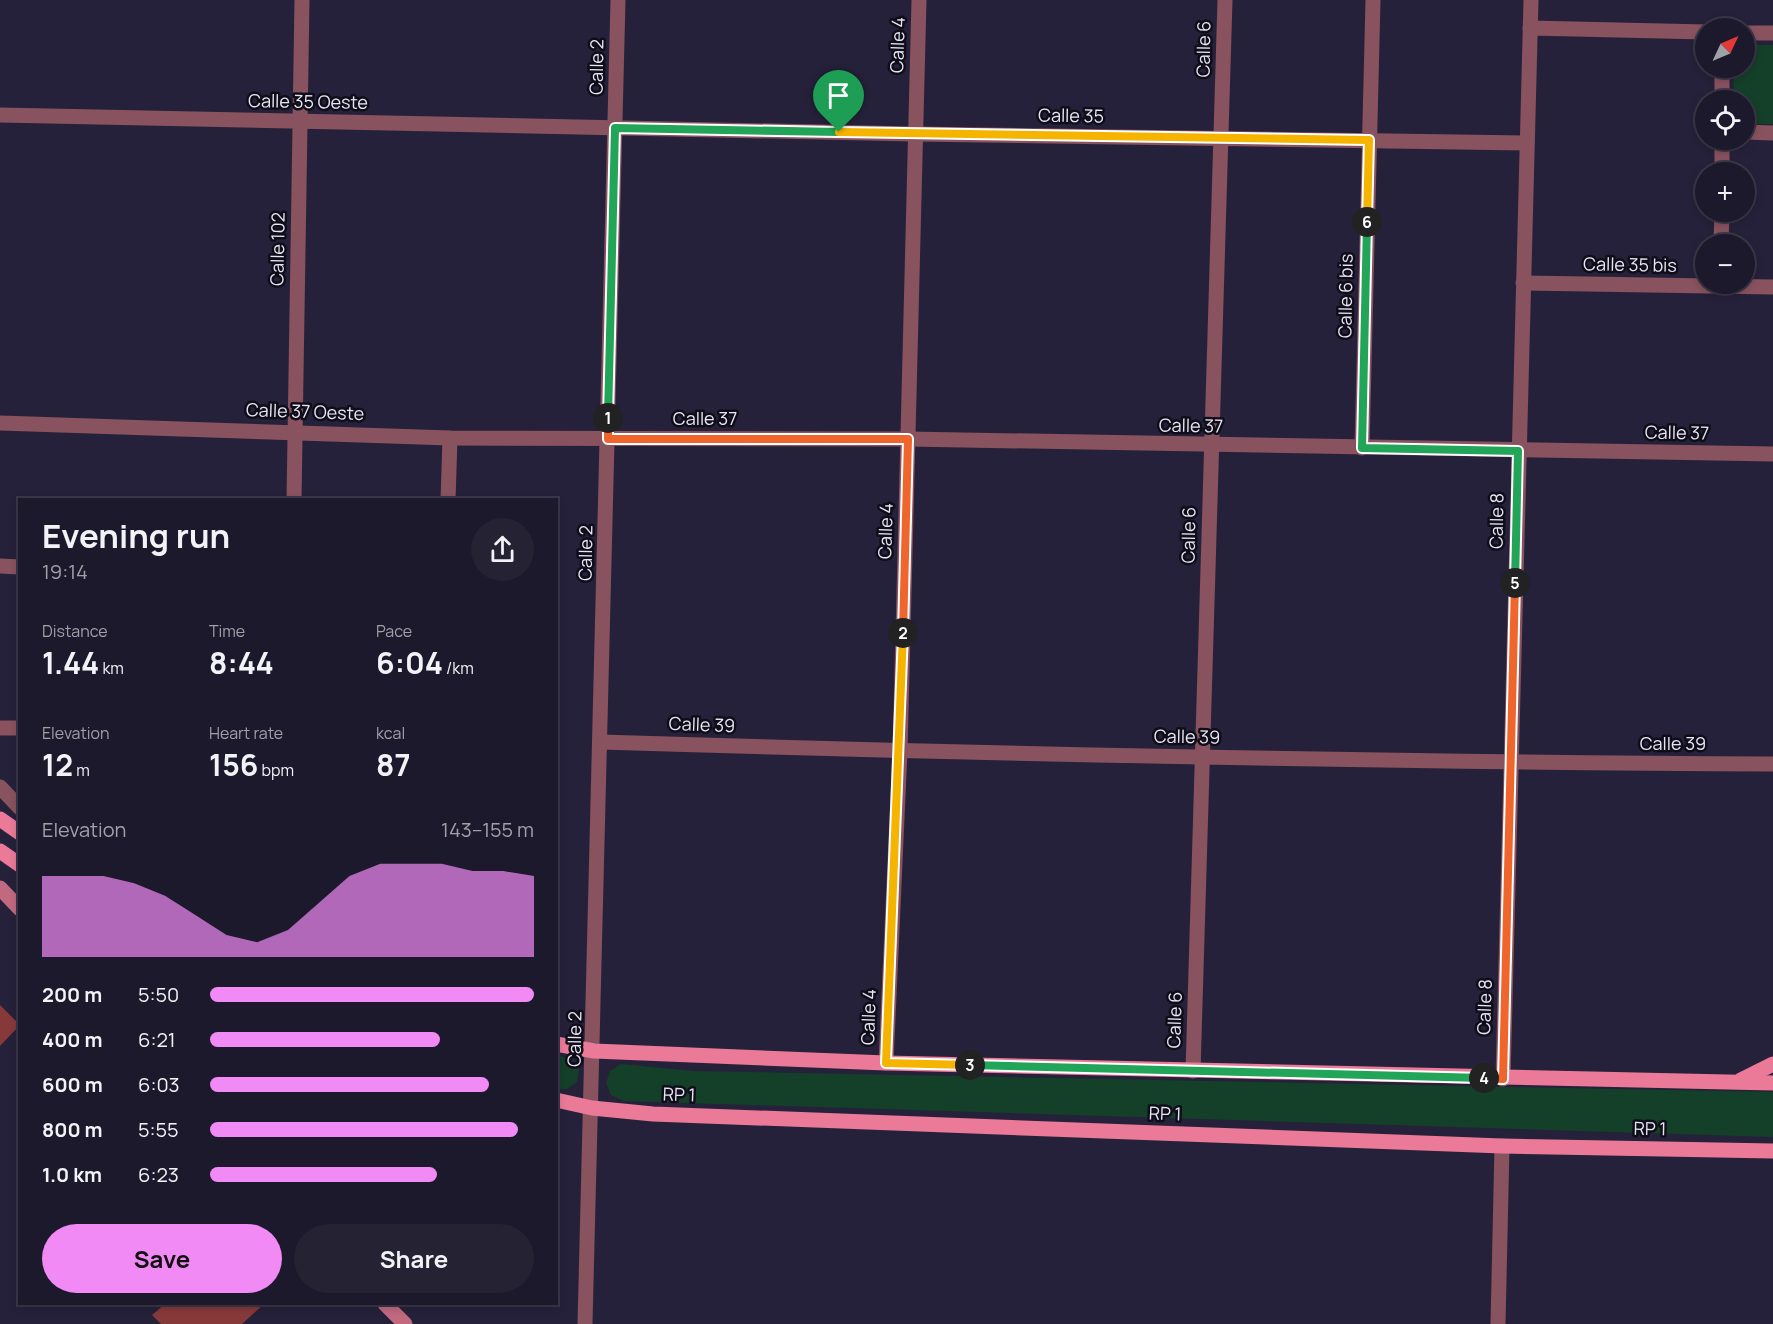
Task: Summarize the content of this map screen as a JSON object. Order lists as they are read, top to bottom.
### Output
{
  "streets": {
    "main road": ["RP 1"],
    "street": [
      "Calle 4",
      "Calle 6",
      "Calle 2",
      "Calle 35 Oeste",
      "Calle 35",
      "Calle 102",
      "Calle 35 bis",
      "Calle 6 bis",
      "Calle 37 Oeste",
      "Calle 37",
      "Calle 8",
      "Calle 39"
    ]
  },
  "crossings": [
    ["Calle 4", "Calle 35"],
    ["Calle 4", "Calle 37"],
    ["Calle 4", "Calle 39"],
    ["Calle 6", "Calle 35"],
    ["Calle 6", "Calle 37"],
    ["Calle 6", "Calle 39"],
    ["Calle 2", "Calle 35 Oeste"],
    ["Calle 2", "Calle 35"],
    ["Calle 2", "Calle 37 Oeste"],
    ["Calle 2", "Calle 37"],
    ["Calle 2", "Calle 39"],
    ["Calle 2", "RP 1"],
    ["Calle 35 Oeste", "Calle 35"],
    ["Calle 35 Oeste", "Calle 102"],
    ["Calle 35", "Calle 6 bis"],
    ["Calle 35", "Calle 8"],
    ["Calle 102", "Calle 37 Oeste"],
    ["Calle 35 bis", "Calle 8"],
    ["Calle 6 bis", "Calle 37"],
    ["Calle 37 Oeste", "Calle 37"],
    ["Calle 37", "Calle 8"],
    ["Calle 8", "Calle 39"]
  ],
  "north": "top right",
  "page": {
    "map_buttons": ["+", "−"],
    "pins": [
      "6",
      "1",
      "5",
      "2",
      "3",
      "4"
    ],
    "heading": ["Evening run", "19:14"],
    "stats": [
      ["Distance", "1.44 km"],
      ["Time", "8:44"],
      ["Pace", "6:04 /km"],
      ["Elevation", "12 m"],
      ["Heart rate", "156 bpm"],
      ["kcal", "87"]
    ],
    "chart": ["Elevation", "143–155 m"],
    "list": [
      {
        "name": "200 m",
        "note": "5:50"
      },
      {
        "name": "400 m",
        "note": "6:21"
      },
      {
        "name": "600 m",
        "note": "6:03"
      },
      {
        "name": "800 m",
        "note": "5:55"
      },
      {
        "name": "1.0 km",
        "note": "6:23"
      }
    ],
    "buttons": ["Save", "Share"]
  }
}
